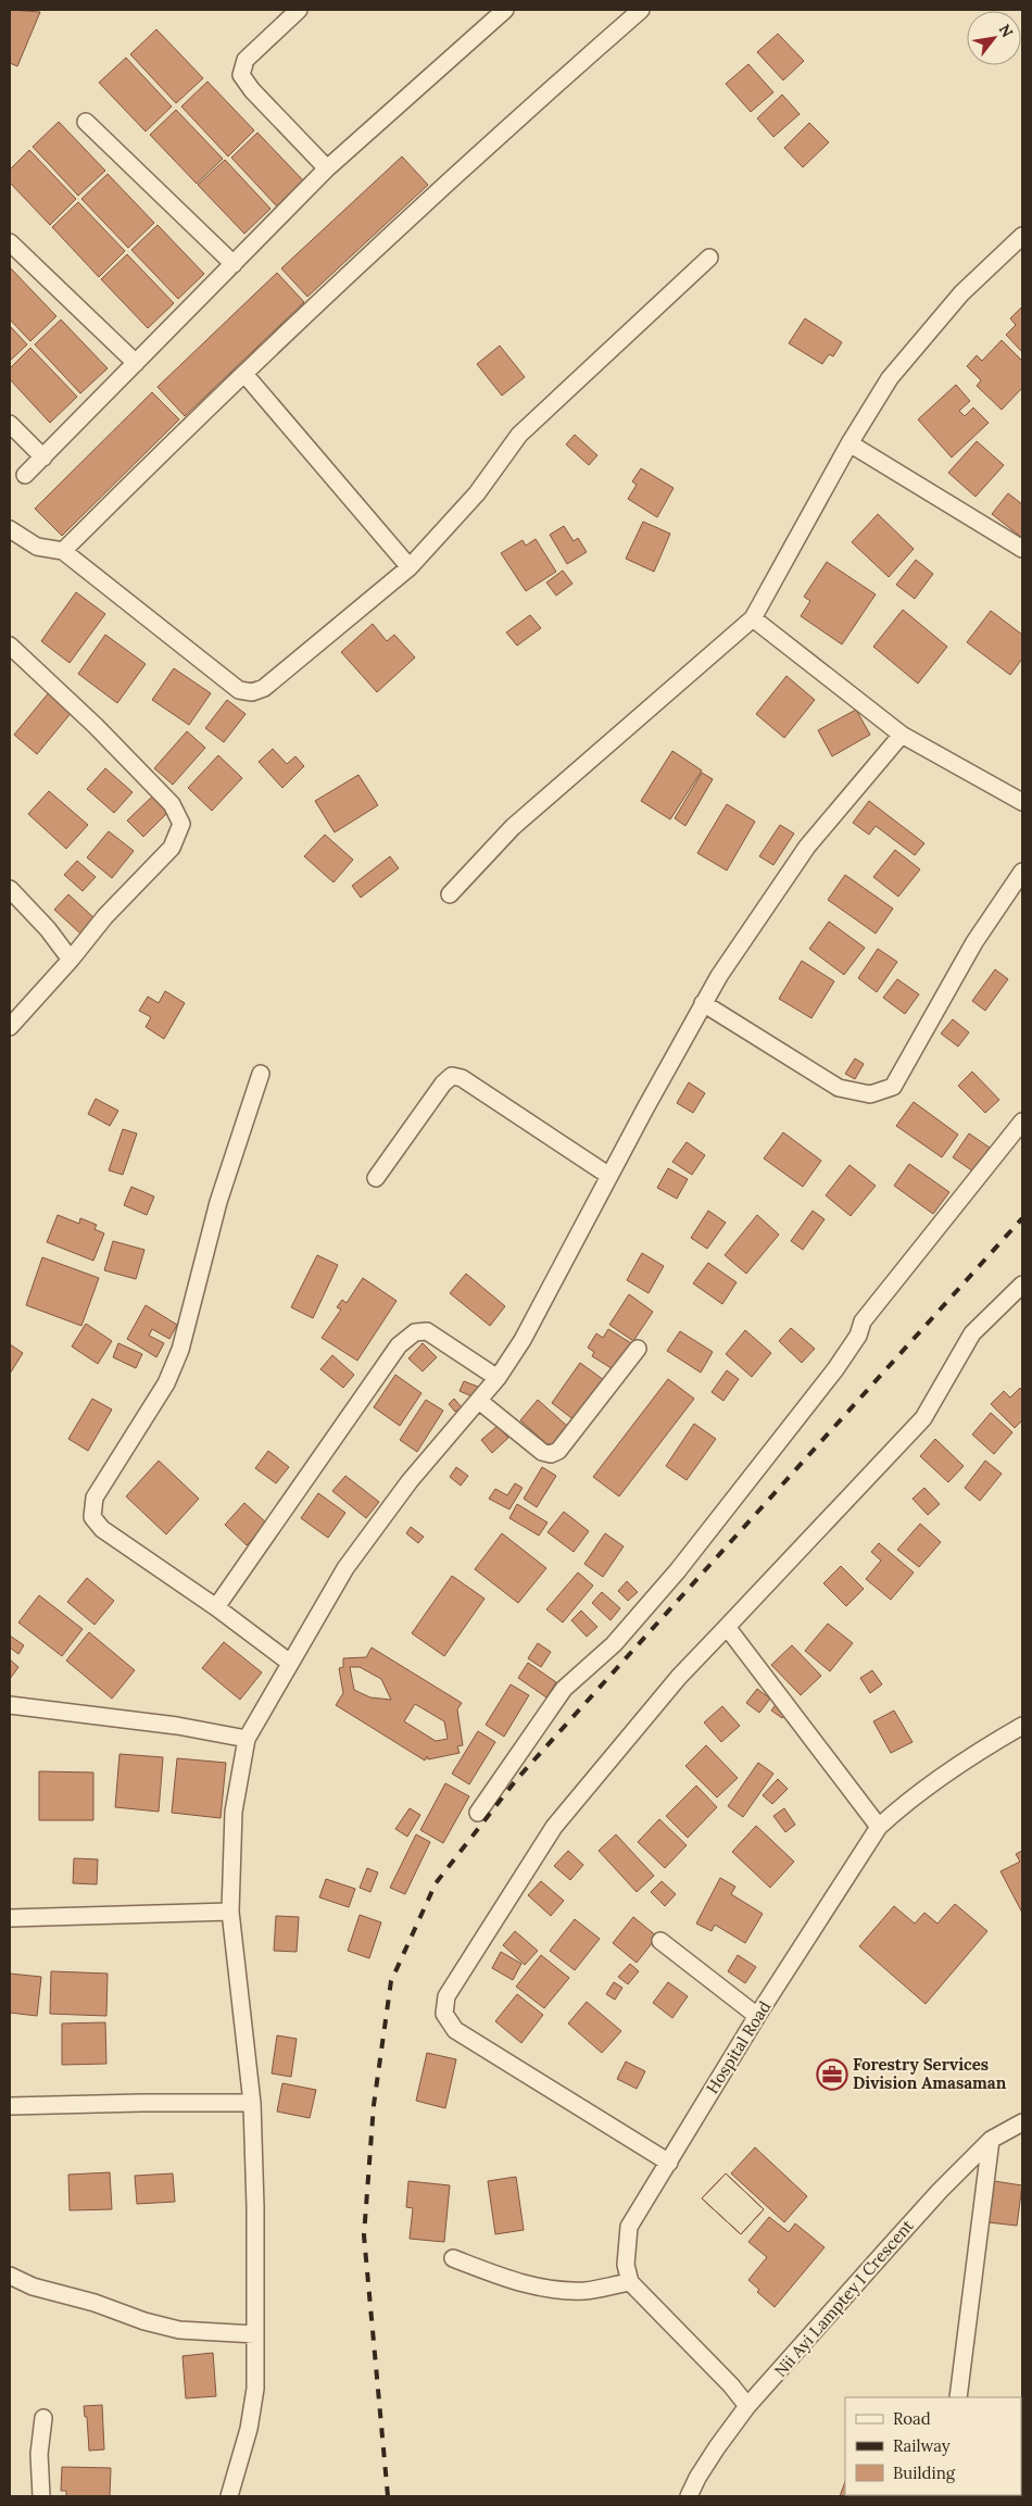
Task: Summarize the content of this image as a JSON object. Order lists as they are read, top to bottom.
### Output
{
  "streets": {
    "street": ["Hospital Road", "Nii Ayi Lamptey I Crescent"]
  },
  "places": {
    "office": ["Forestry Services Division Amasaman"]
  },
  "legend": ["Road", "Railway", "Building"],
  "north": "top right"
}
